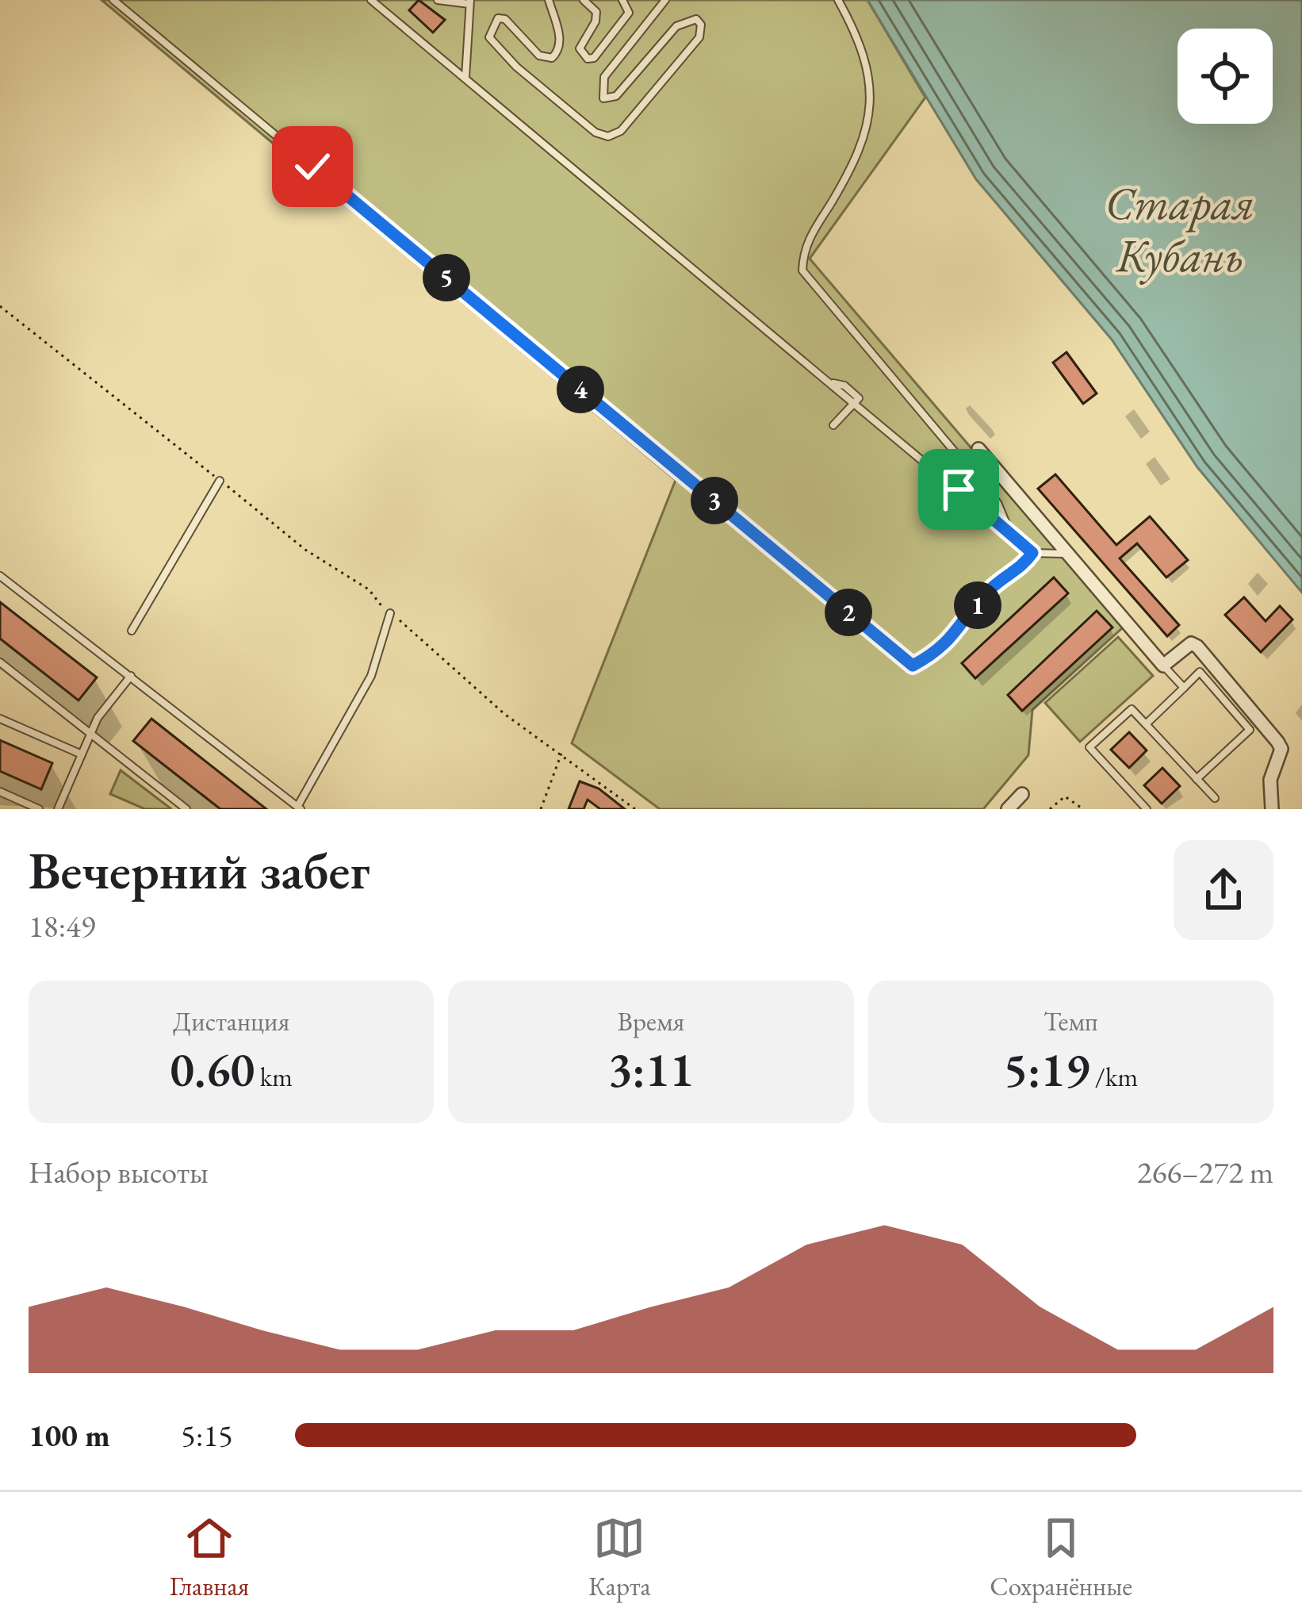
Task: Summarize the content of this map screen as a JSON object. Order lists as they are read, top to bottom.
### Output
{
  "water": ["Старая Кубань"],
  "page": {
    "pins": [
      "5",
      "4",
      "3",
      "1",
      "2"
    ],
    "heading": ["Вечерний забег", "18:49"],
    "stats": [
      ["Дистанция", "0.60 km"],
      ["Время", "3:11"],
      ["Темп", "5:19 /km"]
    ],
    "chart": ["Набор высоты", "266–272 m"],
    "list": [
      {
        "name": "100 m",
        "note": "5:15"
      }
    ],
    "tabs": ["Главная", "Карта", "Сохранённые"]
  }
}
